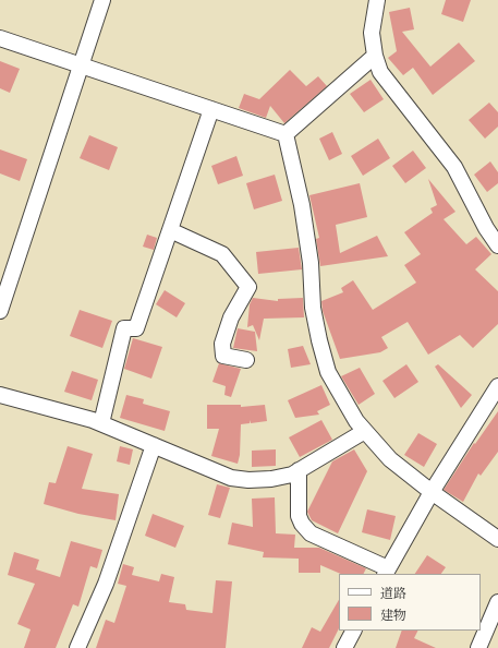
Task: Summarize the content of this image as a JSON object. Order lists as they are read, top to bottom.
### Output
{
  "legend": ["道路", "建物"]
}
